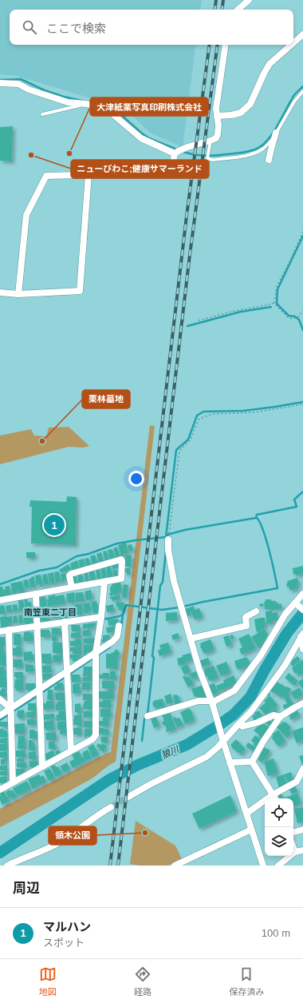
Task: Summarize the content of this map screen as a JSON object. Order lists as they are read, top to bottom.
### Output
{
  "districts": ["南笠東二丁目"],
  "water": ["狼川"],
  "places": [
    "大津紙業写真印刷株式会社",
    "ニューびわこ;健康サマーランド",
    "栗林墓地",
    "領木公園"
  ],
  "page": {
    "search": "ここで検索",
    "pins": "1",
    "heading": "周辺",
    "list": [
      {
        "mark": "1",
        "name": "マルハン",
        "note": "スポット",
        "value": "100 m"
      }
    ],
    "nav": ["地図", "経路", "保存済み"]
  }
}
